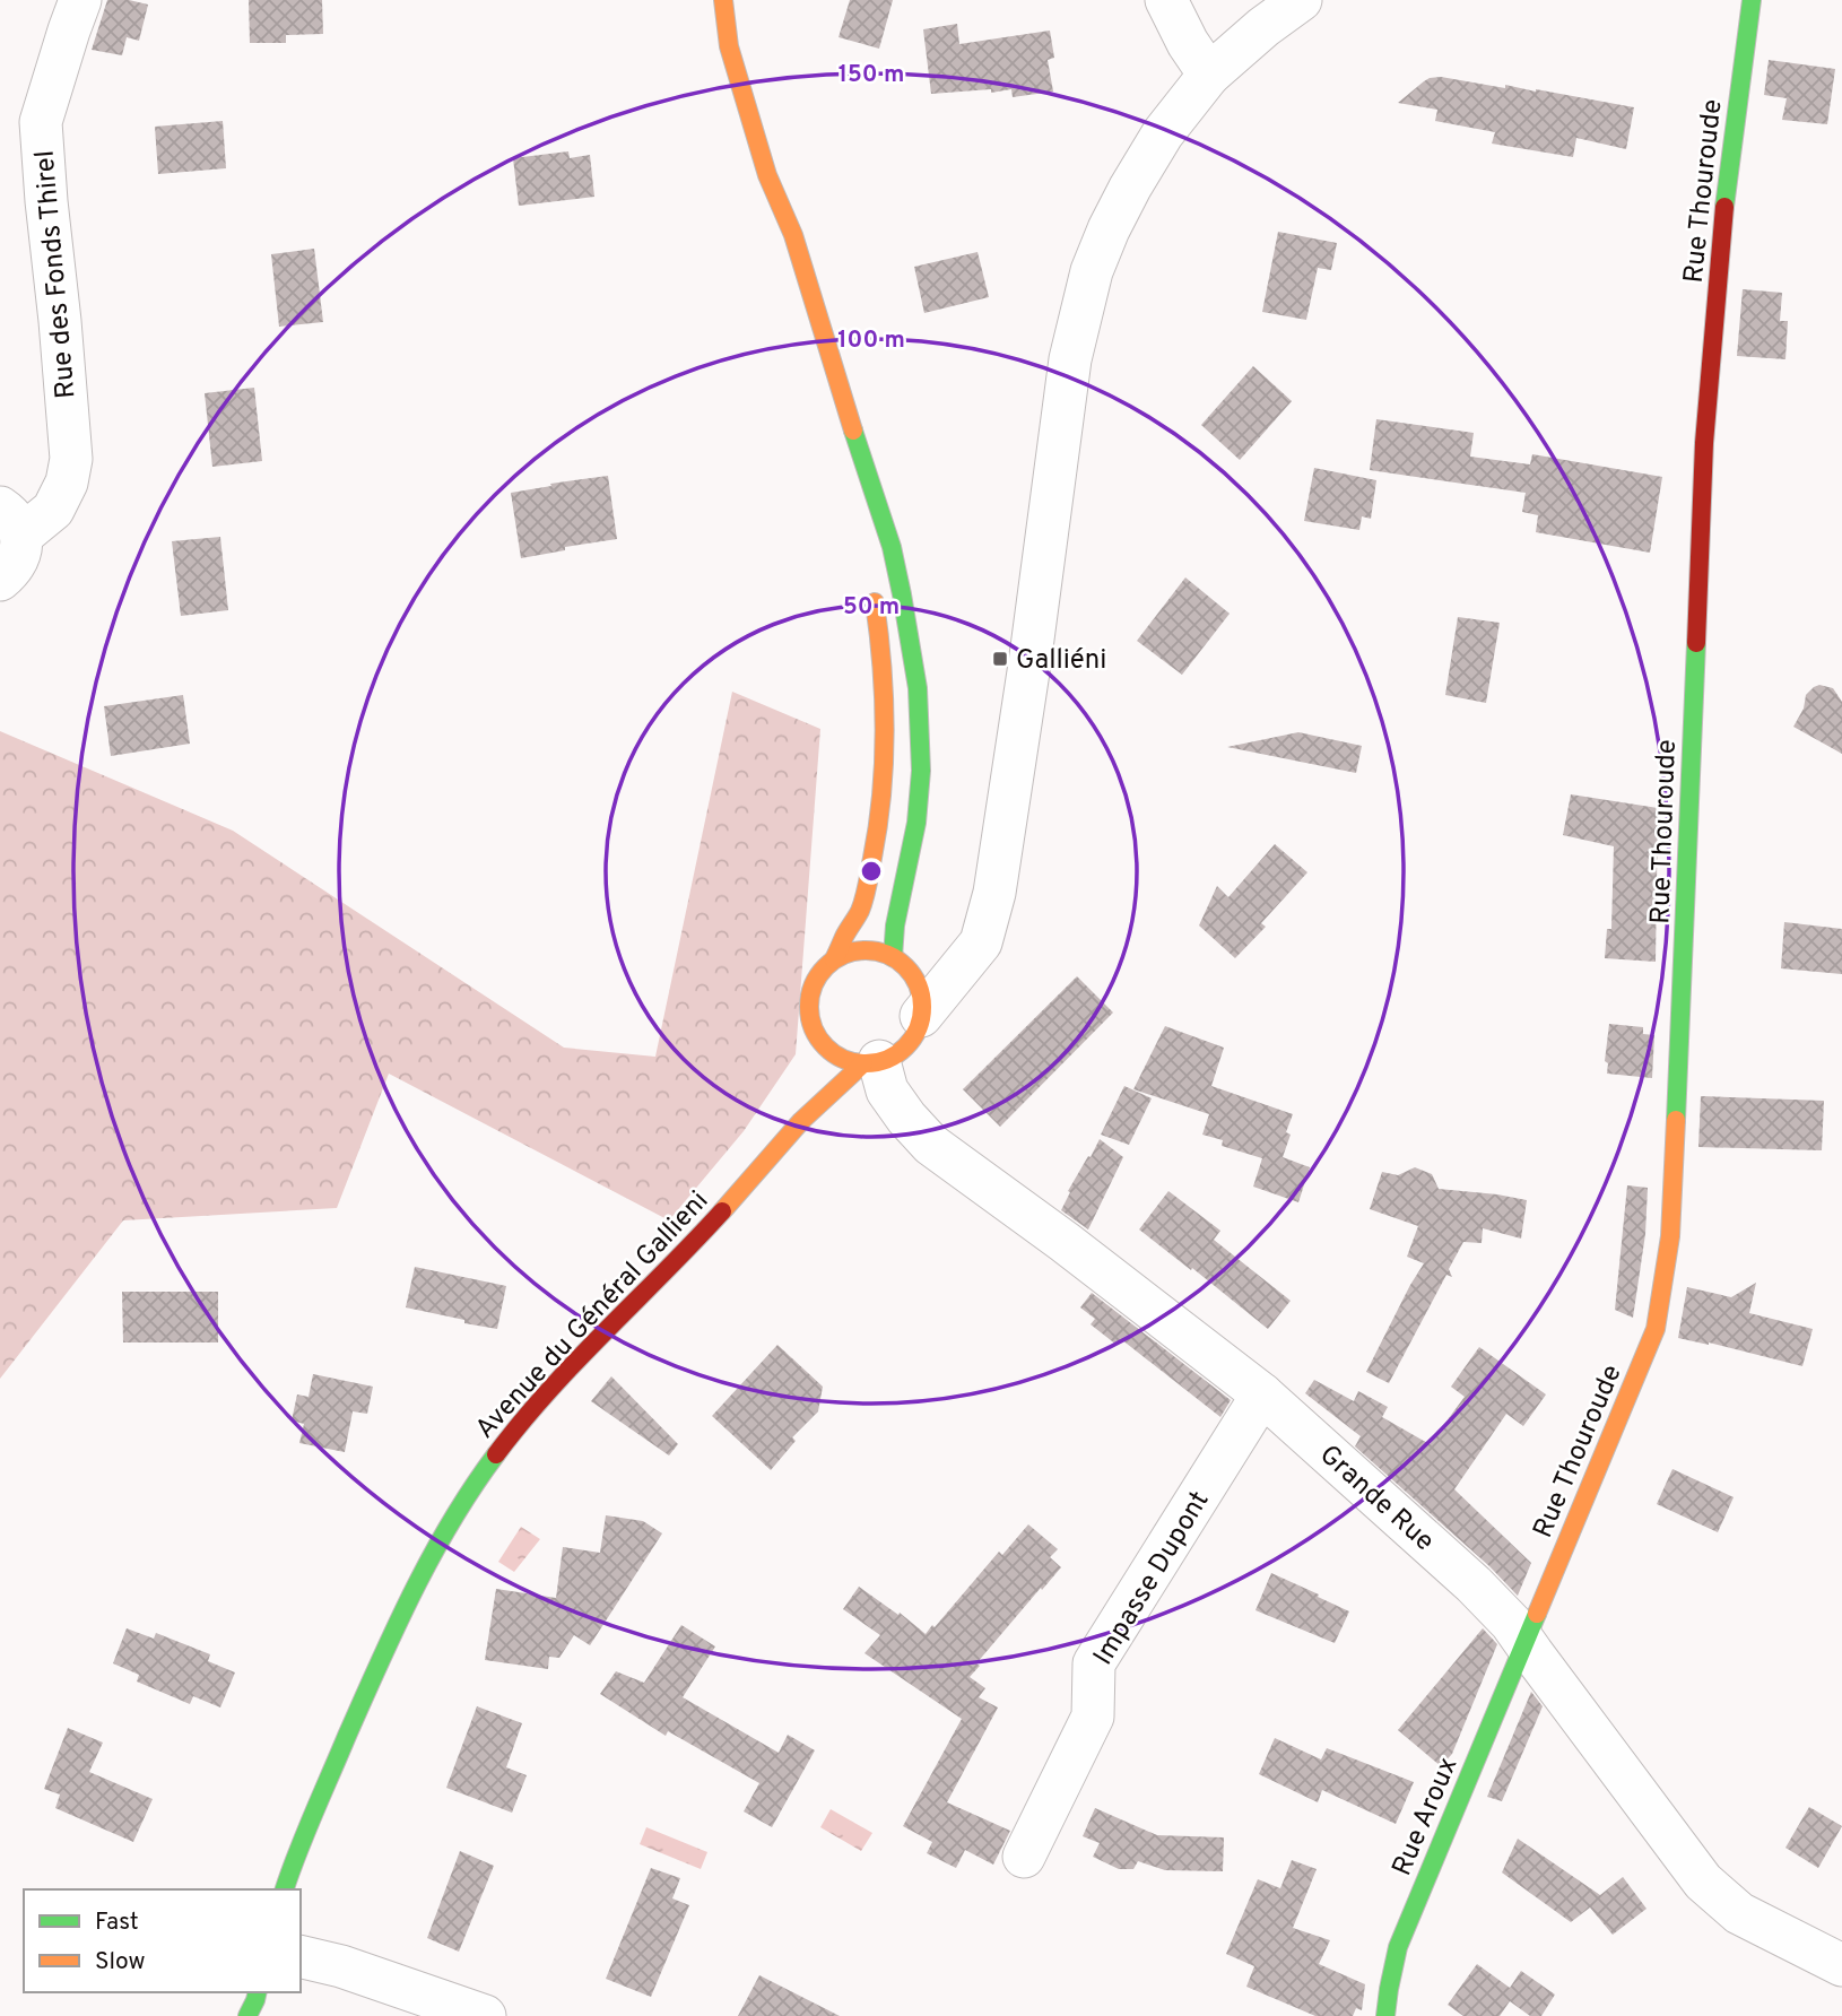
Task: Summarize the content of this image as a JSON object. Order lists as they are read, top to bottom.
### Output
{
  "streets": {
    "street": [
      "Rue Thouroude",
      "Rue des Fonds Thirel",
      "Avenue du Général Gallieni",
      "Grande Rue",
      "Impasse Dupont",
      "Rue Aroux"
    ]
  },
  "crossings": [
    ["Rue Thouroude", "Grande Rue"],
    ["Rue Thouroude", "Rue Aroux"],
    ["Avenue du Général Gallieni", "Grande Rue"],
    ["Grande Rue", "Impasse Dupont"],
    ["Grande Rue", "Rue Aroux"]
  ],
  "places": {
    "transit": ["Galliéni"]
  },
  "legend": ["Fast", "Slow"],
  "rings": ["150 m", "100 m", "50 m"]
}
